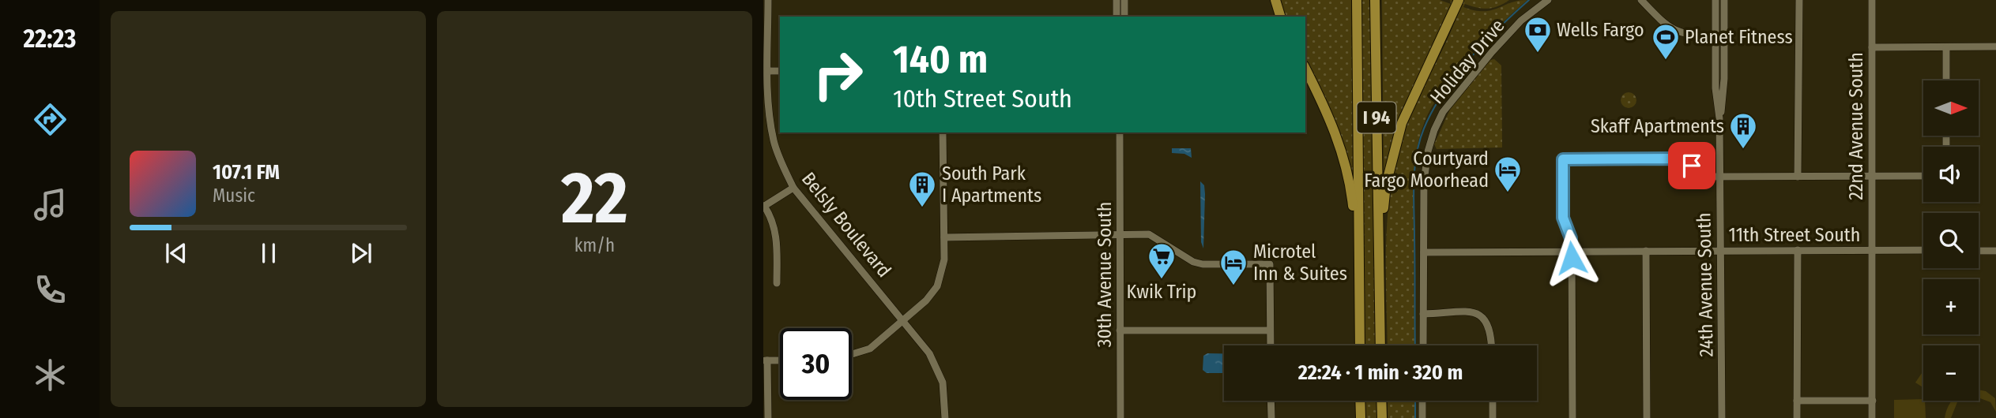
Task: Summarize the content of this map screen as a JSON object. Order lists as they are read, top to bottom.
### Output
{
  "streets": {
    "highway": ["I 94"],
    "street": [
      "Holiday Drive",
      "22nd Avenue South",
      "Belsly Boulevard",
      "11th Street South",
      "30th Avenue South",
      "24th Avenue South"
    ]
  },
  "crossings": [
    ["Holiday Drive", "11th Street South"],
    ["22nd Avenue South", "11th Street South"],
    ["11th Street South", "24th Avenue South"]
  ],
  "places": {
    "bank": ["Wells Fargo"],
    "sports": ["Planet Fitness"],
    "building": ["Skaff Apartments", "South Park I Apartments"],
    "hotel": ["Courtyard Fargo Moorhead", "Microtel Inn & Suites"],
    "supermarket": ["Kwik Trip"]
  },
  "north": "right",
  "page": {
    "tabs": "22:23",
    "tile": ["22", "km/h"],
    "turn": ["140 m", "10th Street South"],
    "map_buttons": ["+", "−"],
    "song": ["107.1 FM", "Music"],
    "limit": "30",
    "trip": "22:24 · 1 min · 320 m"
  }
}
